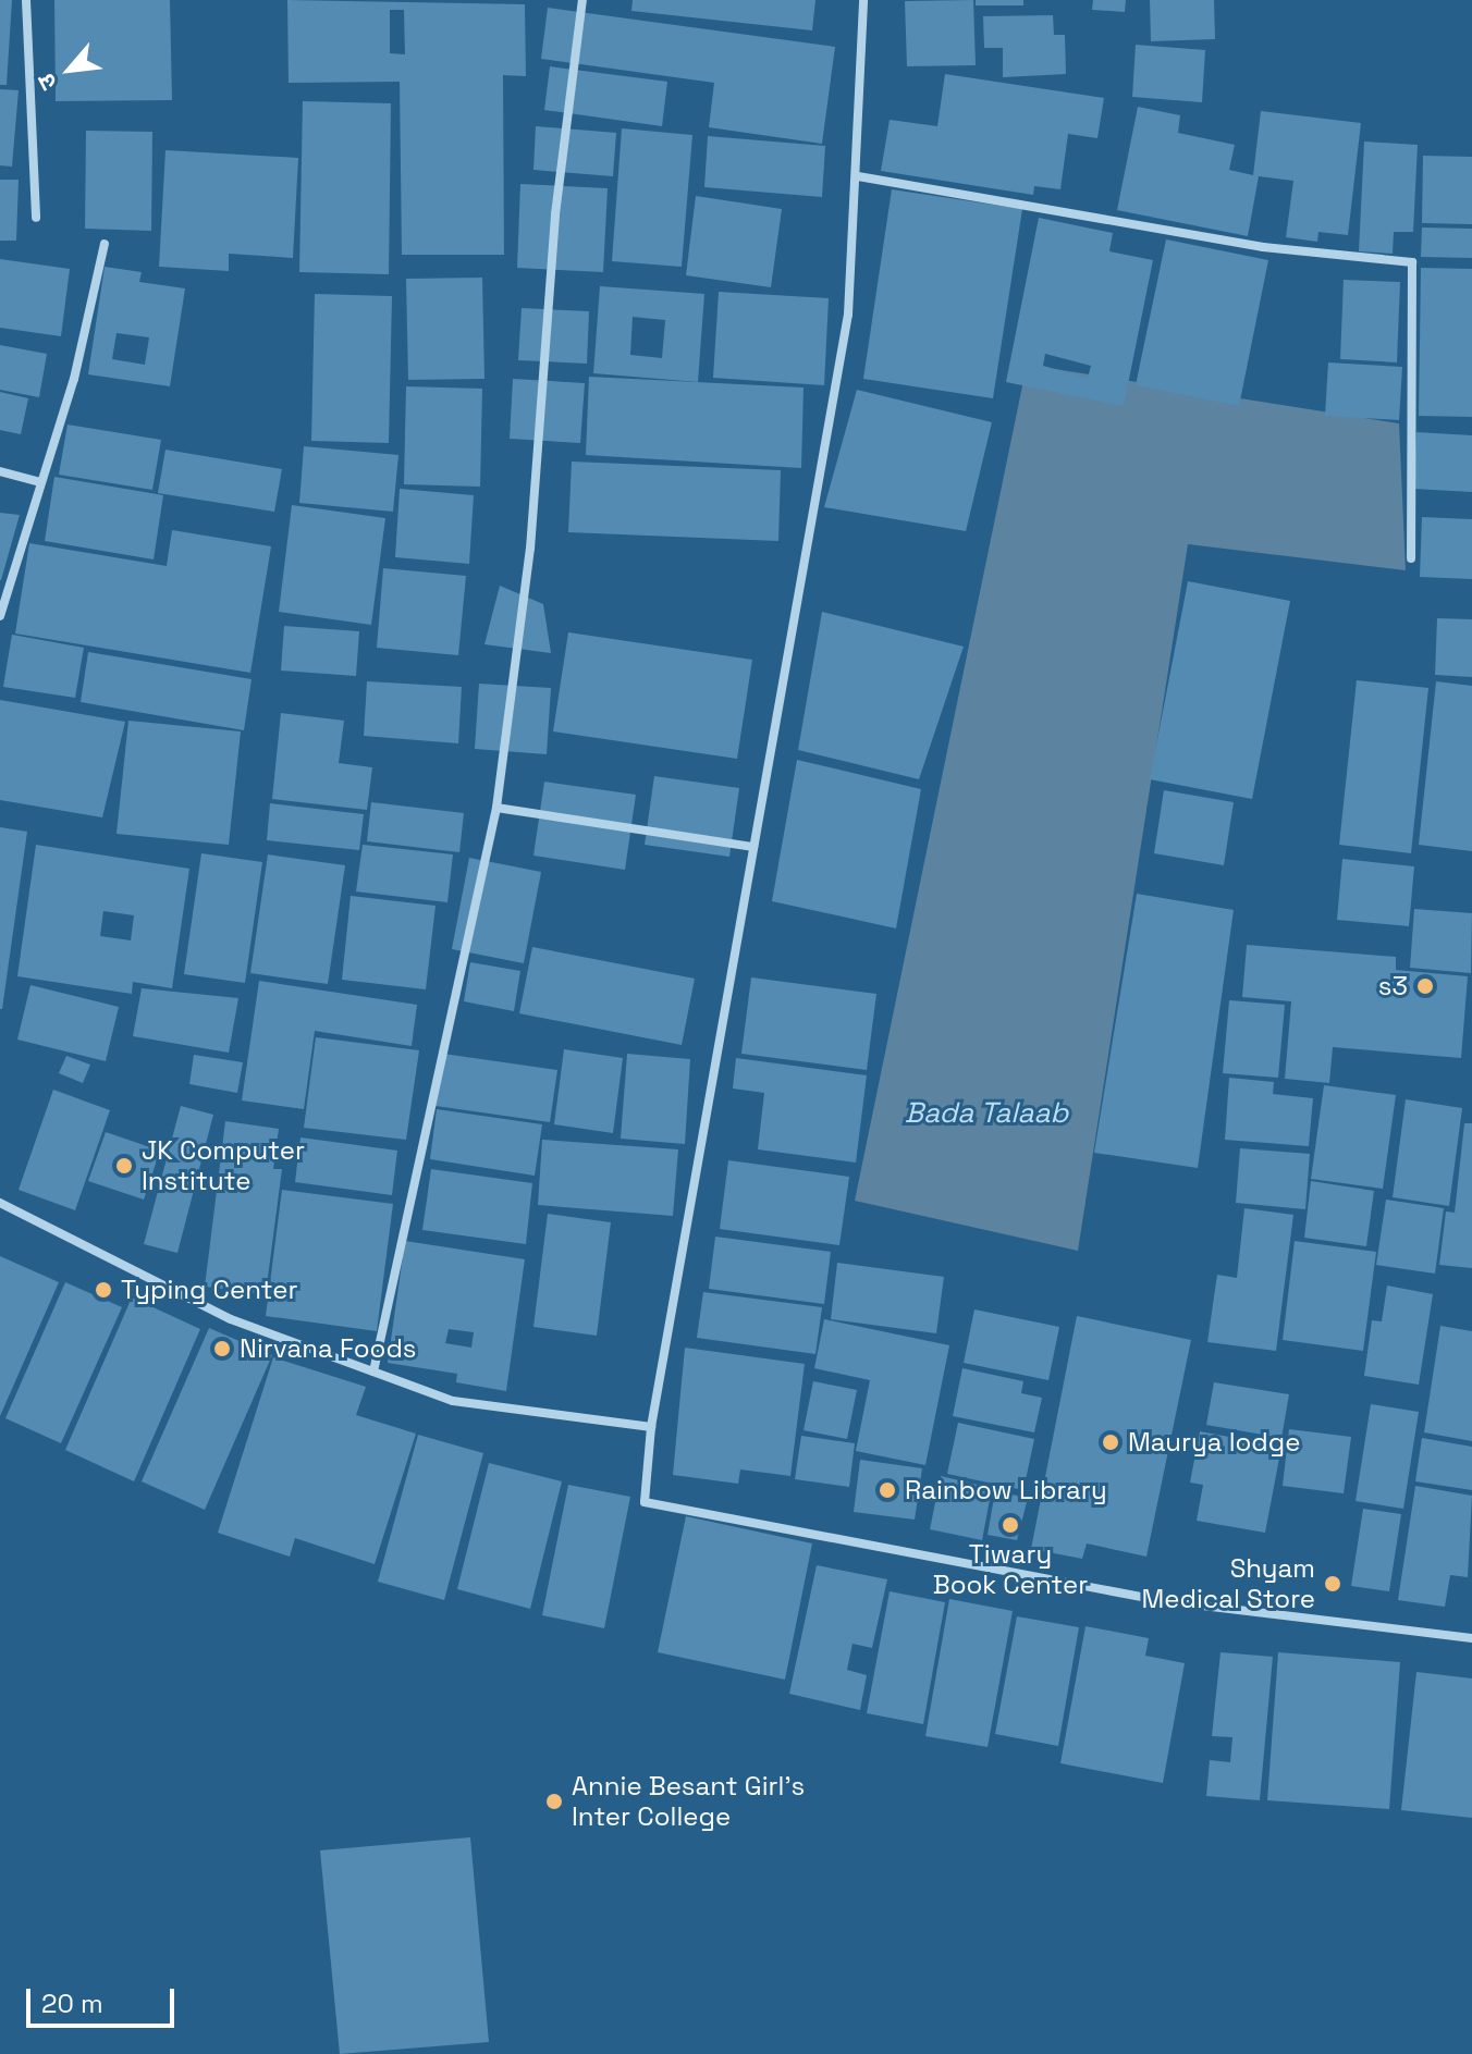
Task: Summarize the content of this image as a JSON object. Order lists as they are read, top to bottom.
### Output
{
  "water": ["Bada Talaab"],
  "places": [
    "s3",
    "JK Computer Institute",
    "Typing Center",
    "Nirvana Foods",
    "Maurya lodge",
    "Rainbow Library",
    "Tiwary Book Center",
    "Shyam Medical Store",
    "Annie Besant Girl's Inter College"
  ],
  "scale_bar": "20 m",
  "north": "bottom left"
}
